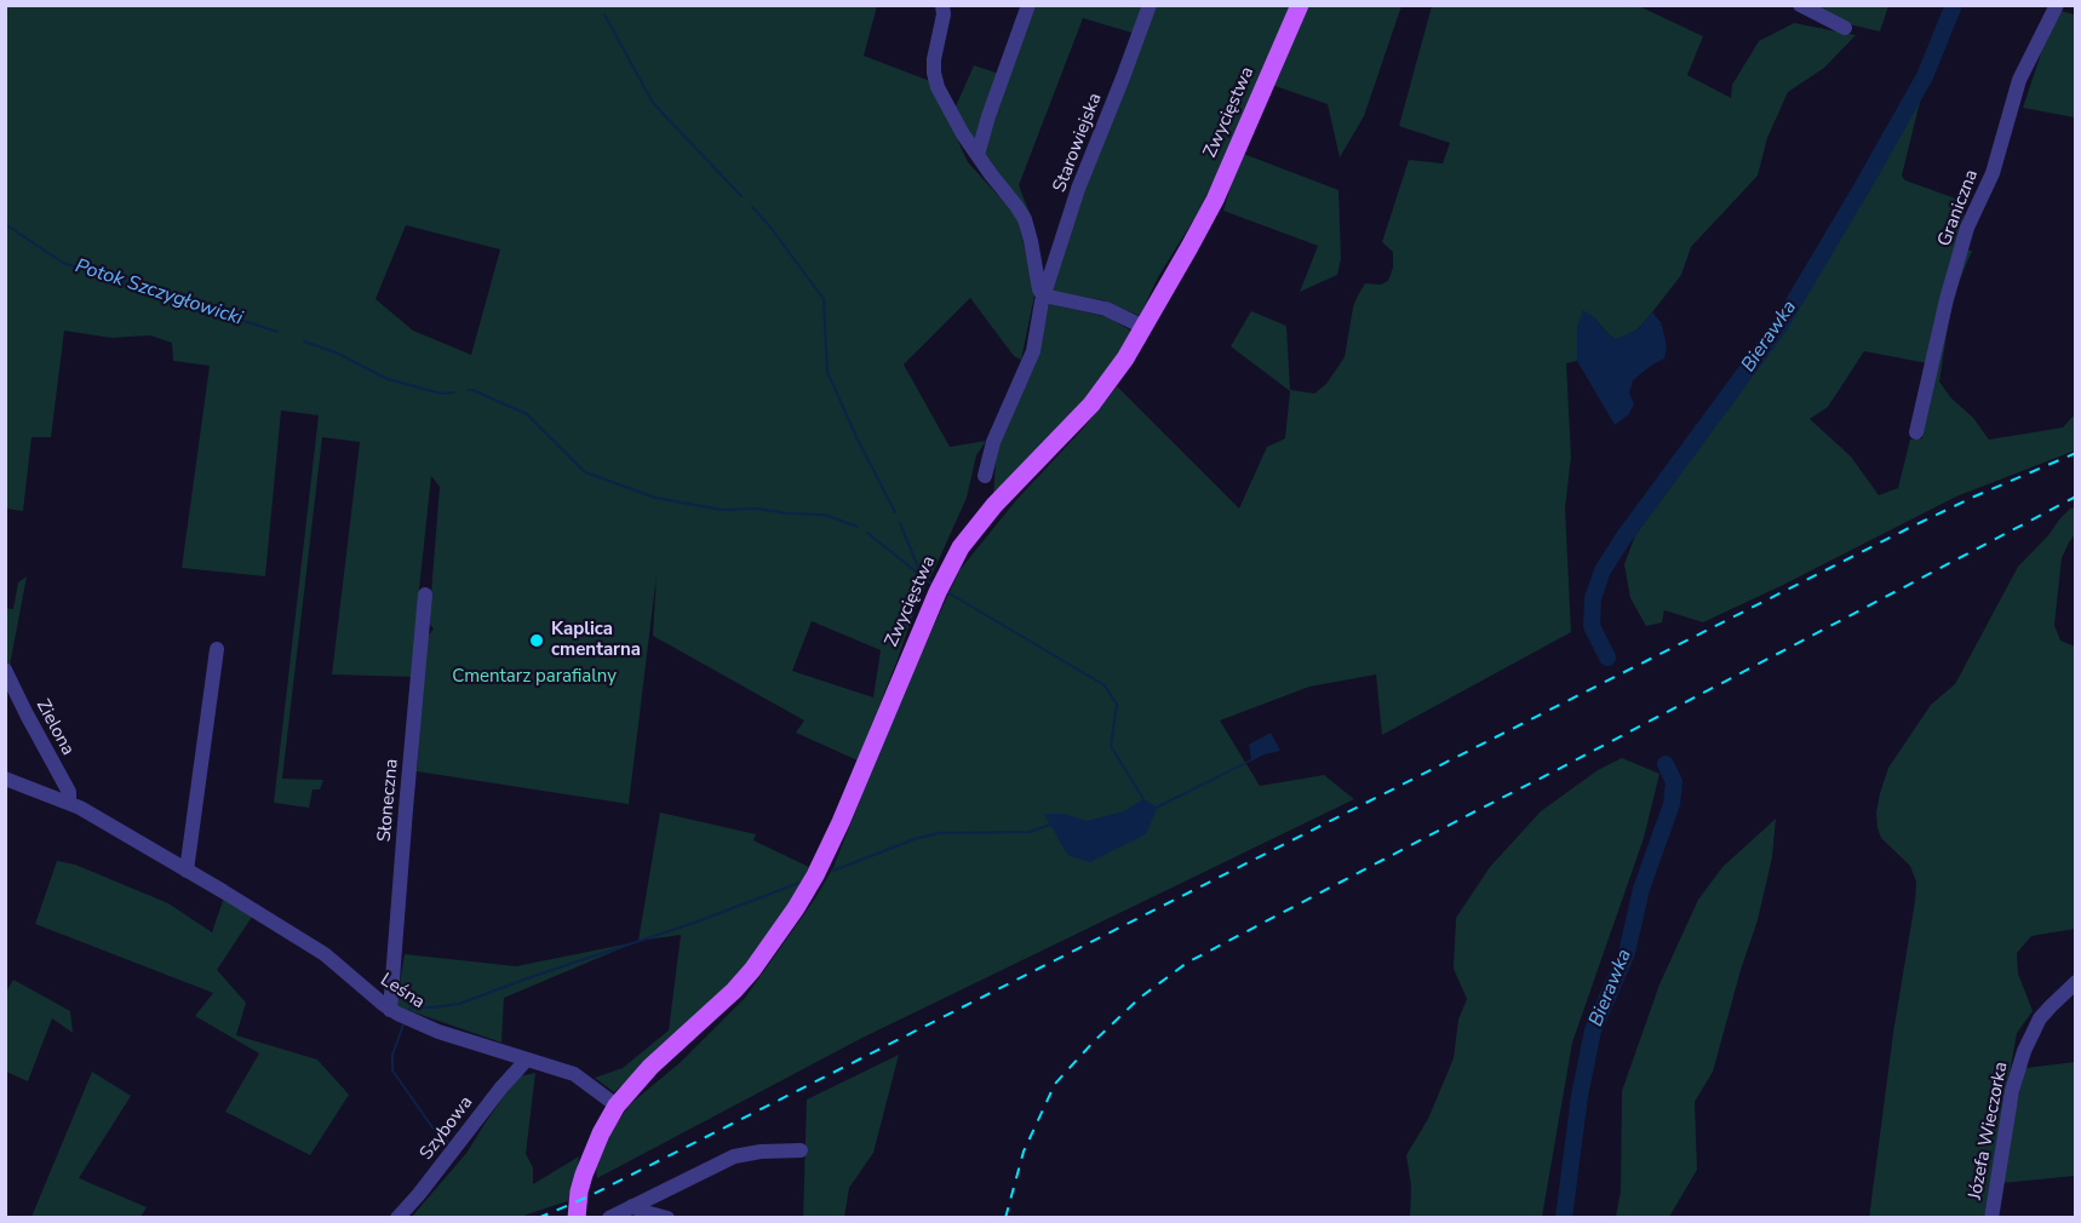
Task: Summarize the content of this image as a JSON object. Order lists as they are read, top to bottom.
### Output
{
  "streets": {
    "main road": ["Zwycięstwa"],
    "street": [
      "Starowiejska",
      "Graniczna",
      "Zielona",
      "Słoneczna",
      "Leśna",
      "Szybowa",
      "Józefa Wieczorka"
    ]
  },
  "crossings": [
    ["Zwycięstwa", "Leśna"],
    ["Zielona", "Leśna"],
    ["Słoneczna", "Leśna"],
    ["Leśna", "Szybowa"]
  ],
  "water": ["Potok Szczygłowicki", "Bierawka"],
  "parks": ["Cmentarz parafialny"],
  "places": ["Kaplica cmentarna"]
}
